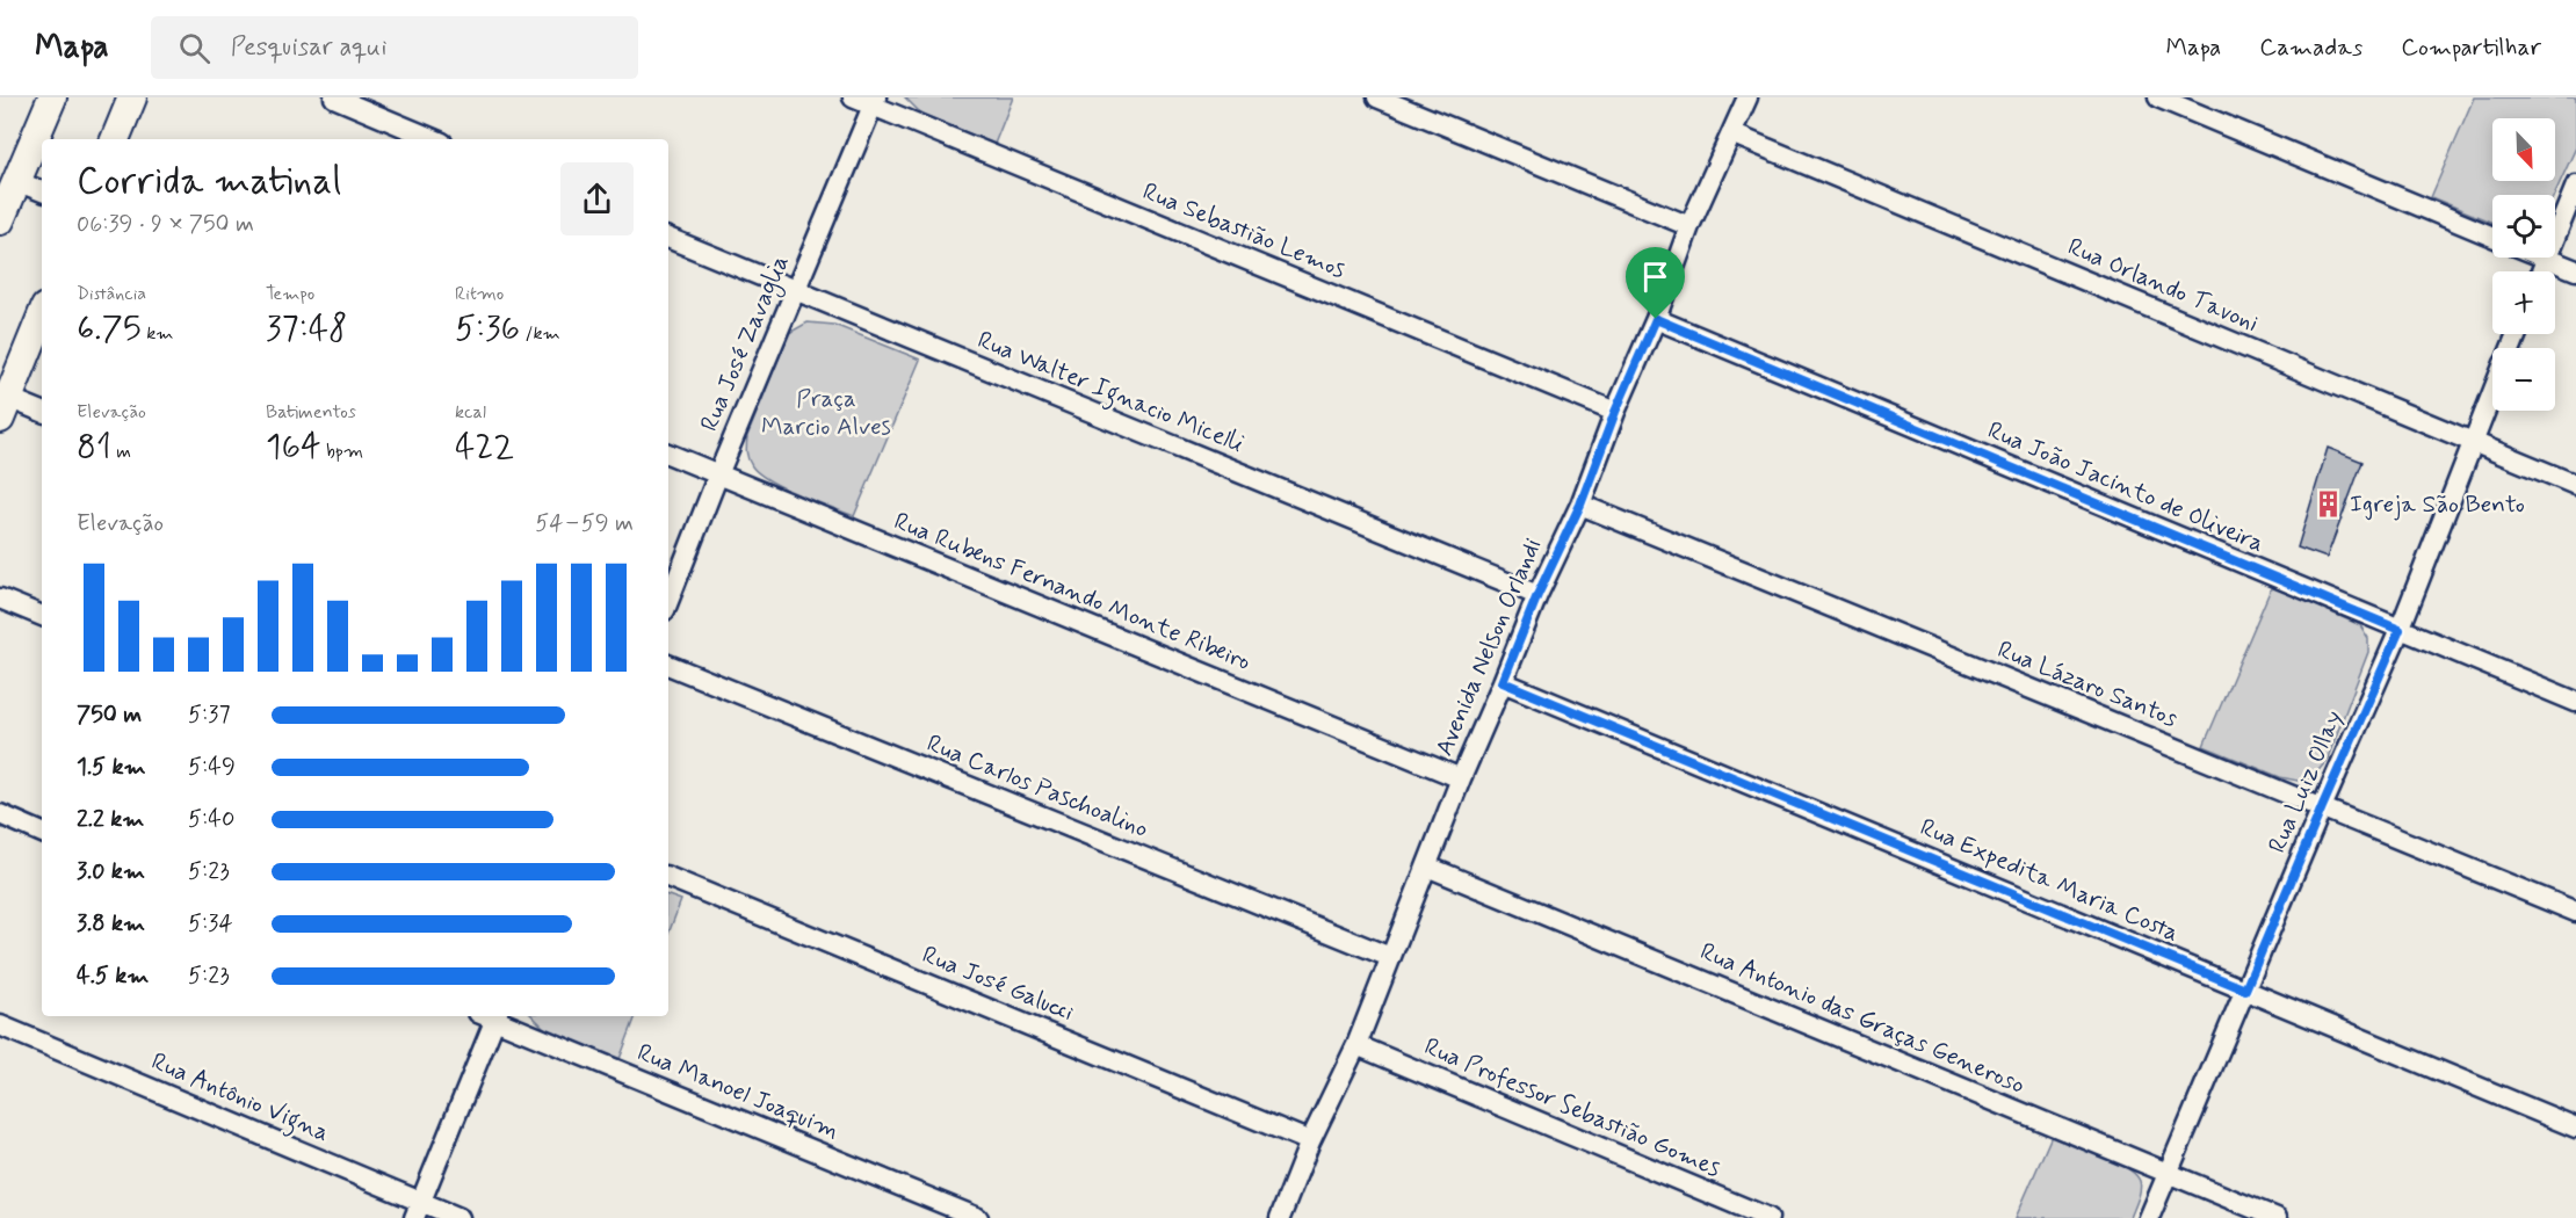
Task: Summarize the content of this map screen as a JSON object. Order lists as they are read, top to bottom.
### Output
{
  "streets": {
    "street": [
      "Rua Sebastião Lemos",
      "Rua Orlando Tavoni",
      "Rua José Zavaglia",
      "Rua Walter Ignacio Micelli",
      "Rua João Jacinto de Oliveira",
      "Rua Rubens Fernando Monte Ribeiro",
      "Avenida Nelson Orlandi",
      "Rua Lázaro Santos",
      "Rua Luiz Ollay",
      "Rua Carlos Paschoalino",
      "Rua Expedita Maria Costa",
      "Rua José Galucci",
      "Rua Antonio das Graças Generoso",
      "Rua Manoel Joaquim",
      "Rua Antônio Vigna",
      "Rua Professor Sebastião Gomes"
    ]
  },
  "crossings": [
    ["Rua Sebastião Lemos", "Rua José Zavaglia"],
    ["Rua Sebastião Lemos", "Avenida Nelson Orlandi"],
    ["Rua Orlando Tavoni", "Avenida Nelson Orlandi"],
    ["Rua Orlando Tavoni", "Rua Luiz Ollay"],
    ["Rua José Zavaglia", "Rua Walter Ignacio Micelli"],
    ["Rua José Zavaglia", "Rua Rubens Fernando Monte Ribeiro"],
    ["Rua Walter Ignacio Micelli", "Avenida Nelson Orlandi"],
    ["Rua João Jacinto de Oliveira", "Avenida Nelson Orlandi"],
    ["Rua João Jacinto de Oliveira", "Rua Luiz Ollay"],
    ["Rua Rubens Fernando Monte Ribeiro", "Avenida Nelson Orlandi"],
    ["Avenida Nelson Orlandi", "Rua Lázaro Santos"],
    ["Avenida Nelson Orlandi", "Rua Carlos Paschoalino"],
    ["Avenida Nelson Orlandi", "Rua Expedita Maria Costa"],
    ["Avenida Nelson Orlandi", "Rua José Galucci"],
    ["Avenida Nelson Orlandi", "Rua Antonio das Graças Generoso"],
    ["Avenida Nelson Orlandi", "Rua Professor Sebastião Gomes"],
    ["Rua Lázaro Santos", "Rua Luiz Ollay"],
    ["Rua Luiz Ollay", "Rua Expedita Maria Costa"],
    ["Rua Luiz Ollay", "Rua Antonio das Graças Generoso"]
  ],
  "parks": ["Praça Marcio Alves"],
  "places": {
    "building": ["Igreja São Bento"]
  },
  "north": "bottom right",
  "page": {
    "header": "Mapa",
    "search": "Pesquisar aqui",
    "nav": ["Mapa", "Camadas", "Compartilhar"],
    "map_buttons": ["+", "−"],
    "heading": ["Corrida matinal", "06:39 · 9 × 750 m"],
    "stats": [
      ["Distância", "6.75 km"],
      ["Tempo", "37:48"],
      ["Ritmo", "5:36 /km"],
      ["Elevação", "81 m"],
      ["Batimentos", "164 bpm"],
      ["kcal", "422"]
    ],
    "chart": ["Elevação", "54–59 m"],
    "list": [
      {
        "name": "750 m",
        "note": "5:37"
      },
      {
        "name": "1.5 km",
        "note": "5:49"
      },
      {
        "name": "2.2 km",
        "note": "5:40"
      },
      {
        "name": "3.0 km",
        "note": "5:23"
      },
      {
        "name": "3.8 km",
        "note": "5:34"
      },
      {
        "name": "4.5 km",
        "note": "5:23"
      }
    ]
  }
}
